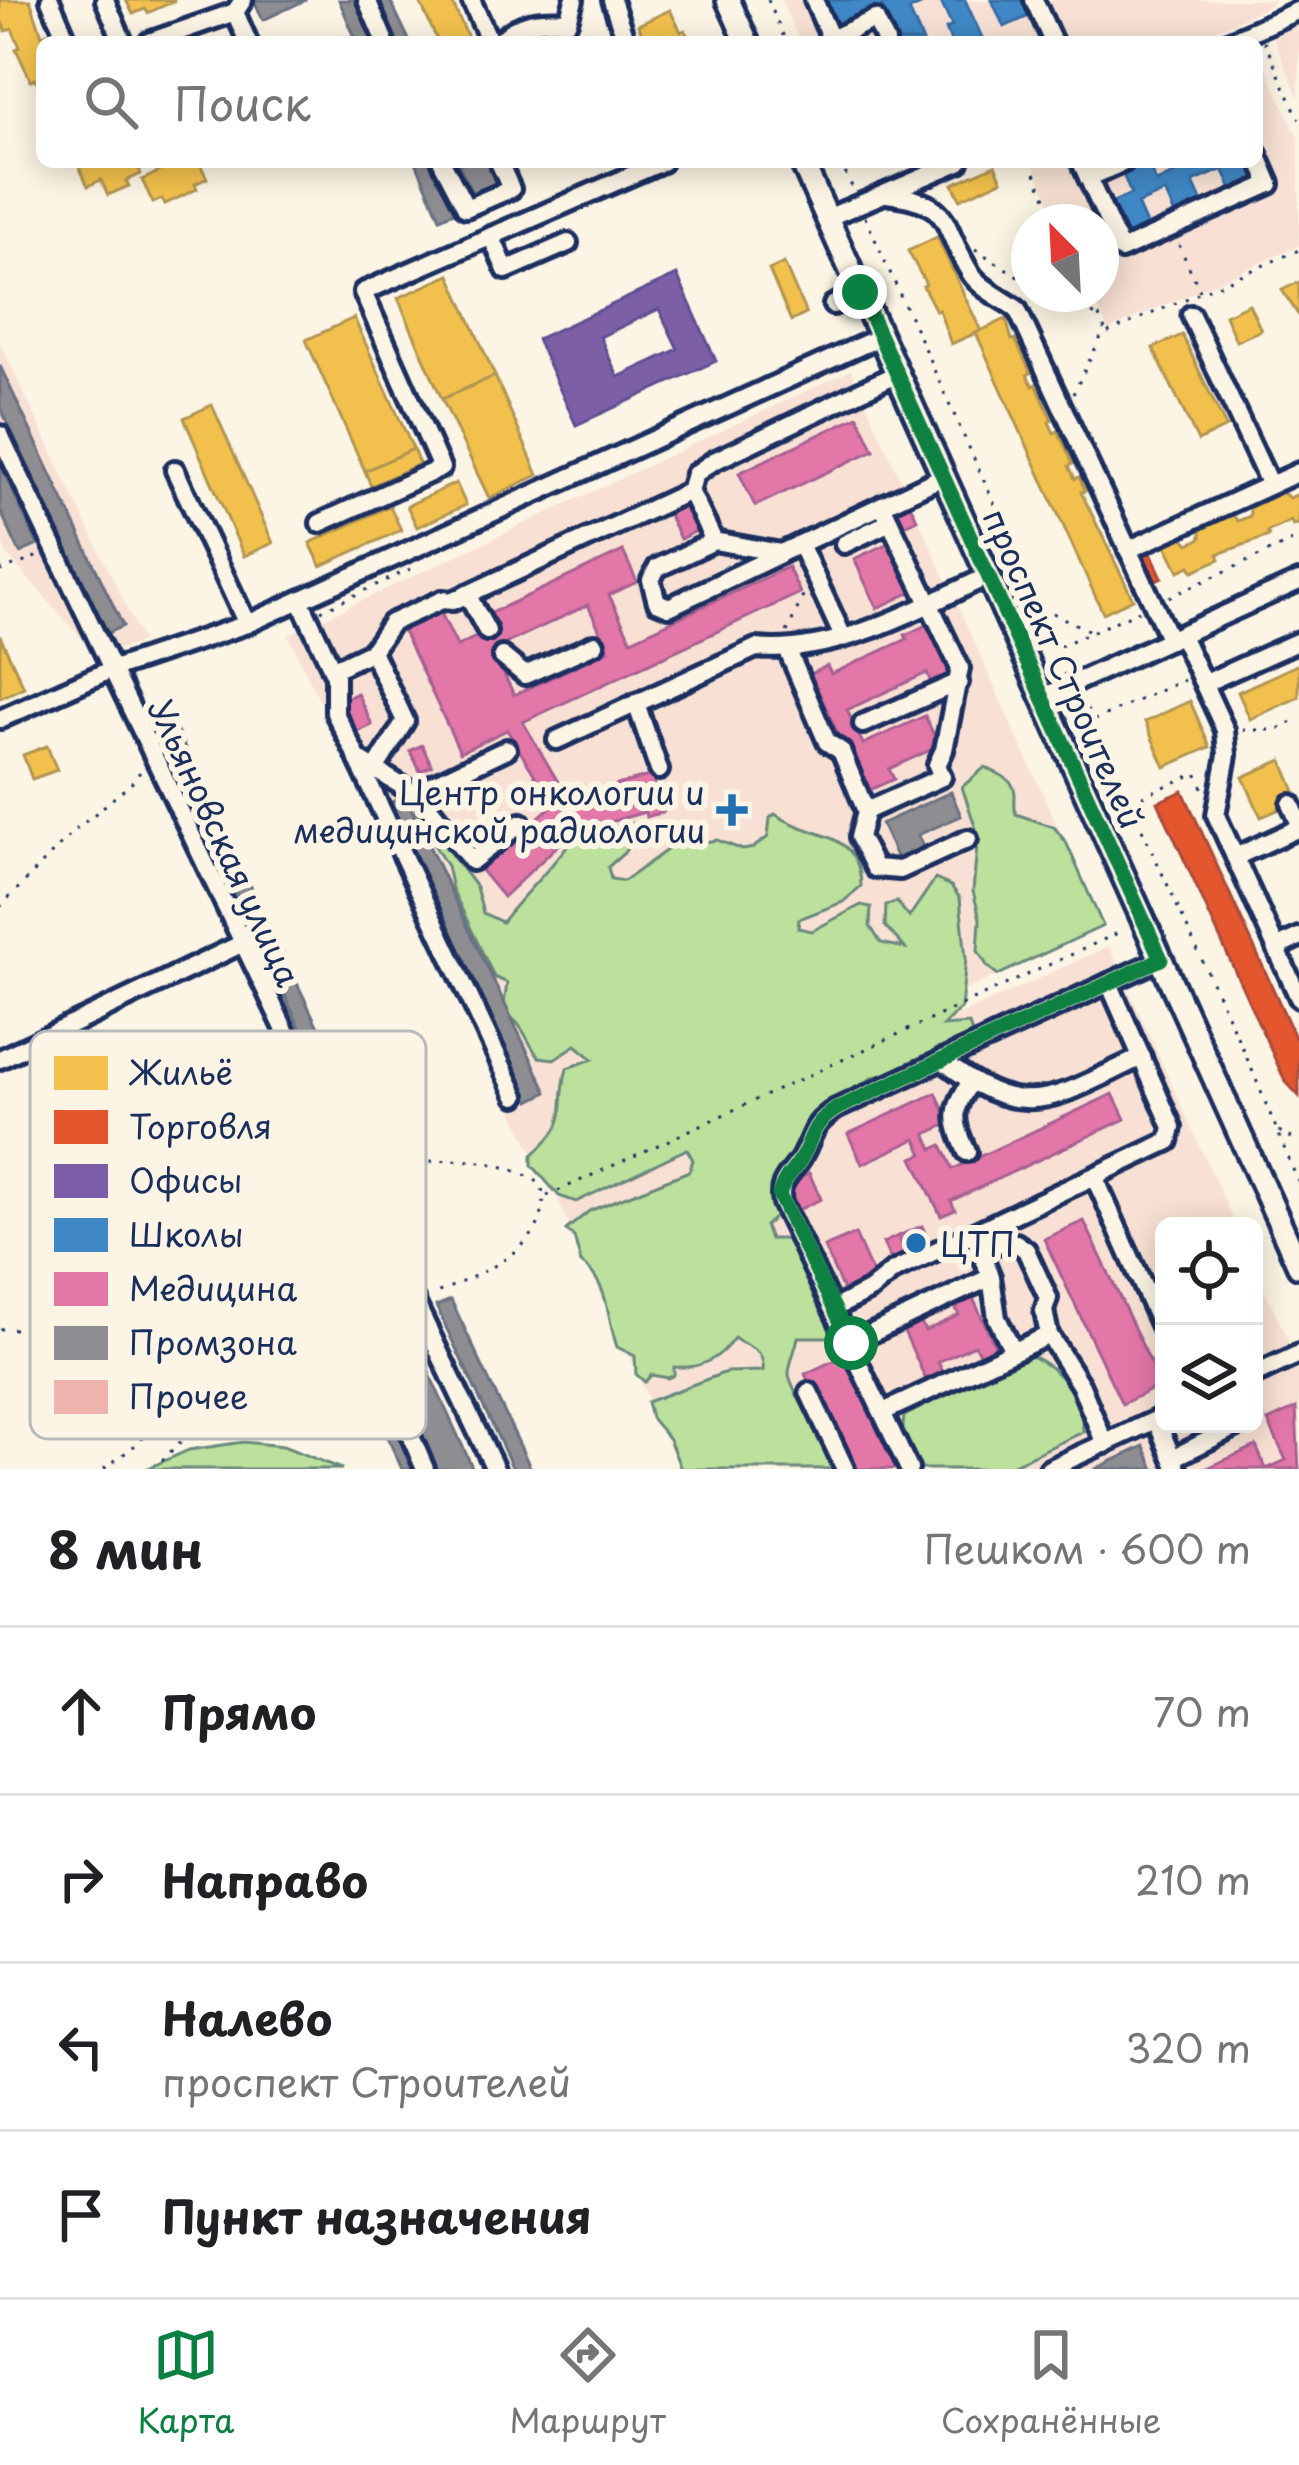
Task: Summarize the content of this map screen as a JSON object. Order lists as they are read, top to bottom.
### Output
{
  "streets": {
    "main road": ["проспект Строителей"],
    "street": ["Ульяновская улица"]
  },
  "places": {
    "health": ["Центр онкологии и медицинской радиологии"],
    "other": ["ЦТП"]
  },
  "legend": [
    "Жильё",
    "Торговля",
    "Офисы",
    "Школы",
    "Медицина",
    "Промзона",
    "Прочее"
  ],
  "north": "top left",
  "page": {
    "search": "Поиск",
    "heading": ["8 мин", "Пешком · 600 m"],
    "list": [
      ["Прямо", "70 m"],
      ["Направо", "210 m"],
      ["Налево", "проспект Строителей", "320 m"],
      "Пункт назначения"
    ],
    "nav": ["Карта", "Маршрут", "Сохранённые"]
  }
}
